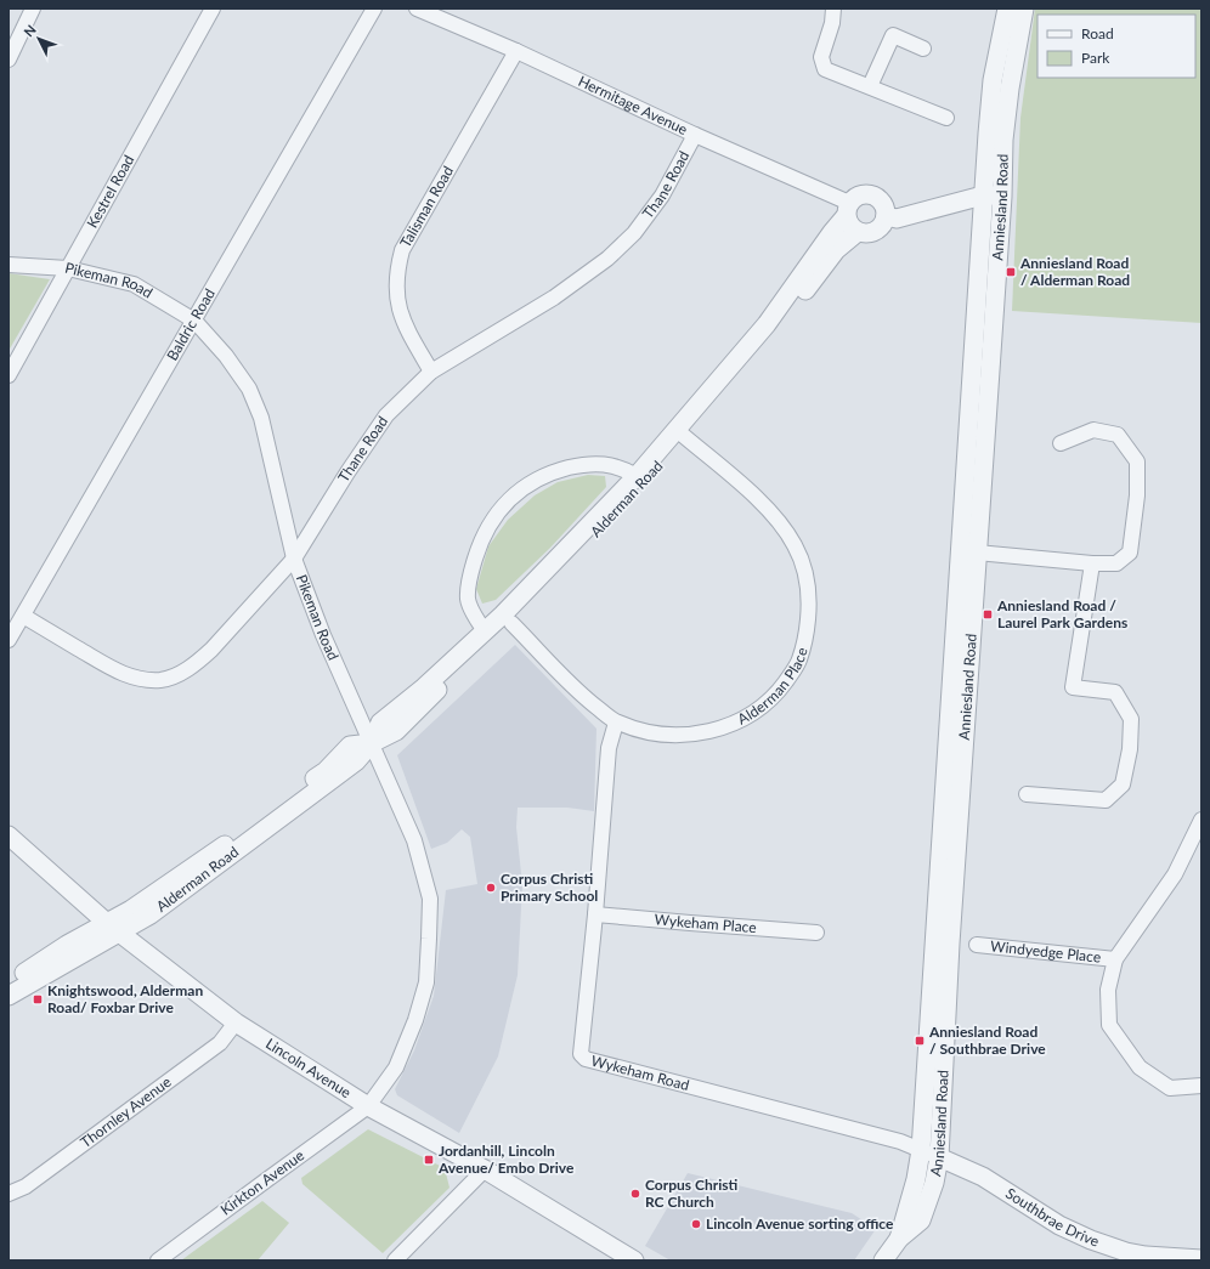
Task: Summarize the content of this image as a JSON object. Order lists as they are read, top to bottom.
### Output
{
  "streets": {
    "street": [
      "Hermitage Avenue",
      "Thane Road",
      "Kestrel Road",
      "Talisman Road",
      "Anniesland Road",
      "Pikeman Road",
      "Baldric Road",
      "Alderman Road",
      "Alderman Place",
      "Wykeham Place",
      "Windyedge Place",
      "Lincoln Avenue",
      "Wykeham Road",
      "Thornley Avenue",
      "Kirkton Avenue",
      "Southbrae Drive"
    ]
  },
  "crossings": [
    ["Hermitage Avenue", "Thane Road"],
    ["Hermitage Avenue", "Talisman Road"],
    ["Hermitage Avenue", "Alderman Road"],
    ["Thane Road", "Talisman Road"],
    ["Thane Road", "Pikeman Road"],
    ["Thane Road", "Baldric Road"],
    ["Kestrel Road", "Pikeman Road"],
    ["Anniesland Road", "Wykeham Road"],
    ["Anniesland Road", "Southbrae Drive"],
    ["Pikeman Road", "Baldric Road"],
    ["Pikeman Road", "Alderman Road"],
    ["Pikeman Road", "Lincoln Avenue"],
    ["Pikeman Road", "Kirkton Avenue"],
    ["Alderman Road", "Alderman Place"],
    ["Alderman Road", "Lincoln Avenue"],
    ["Alderman Place", "Wykeham Road"],
    ["Wykeham Place", "Wykeham Road"],
    ["Lincoln Avenue", "Thornley Avenue"],
    ["Lincoln Avenue", "Kirkton Avenue"],
    ["Wykeham Road", "Southbrae Drive"]
  ],
  "places": {
    "transit": [
      "Anniesland Road / Alderman Road",
      "Anniesland Road / Laurel Park Gardens",
      "Knightswood, Alderman Road/ Foxbar Drive",
      "Anniesland Road / Southbrae Drive",
      "Jordanhill, Lincoln Avenue/ Embo Drive"
    ],
    "other": ["Corpus Christi Primary School", "Corpus Christi RC Church", "Lincoln Avenue sorting office"]
  },
  "legend": ["Road", "Park"],
  "north": "top left"
}
